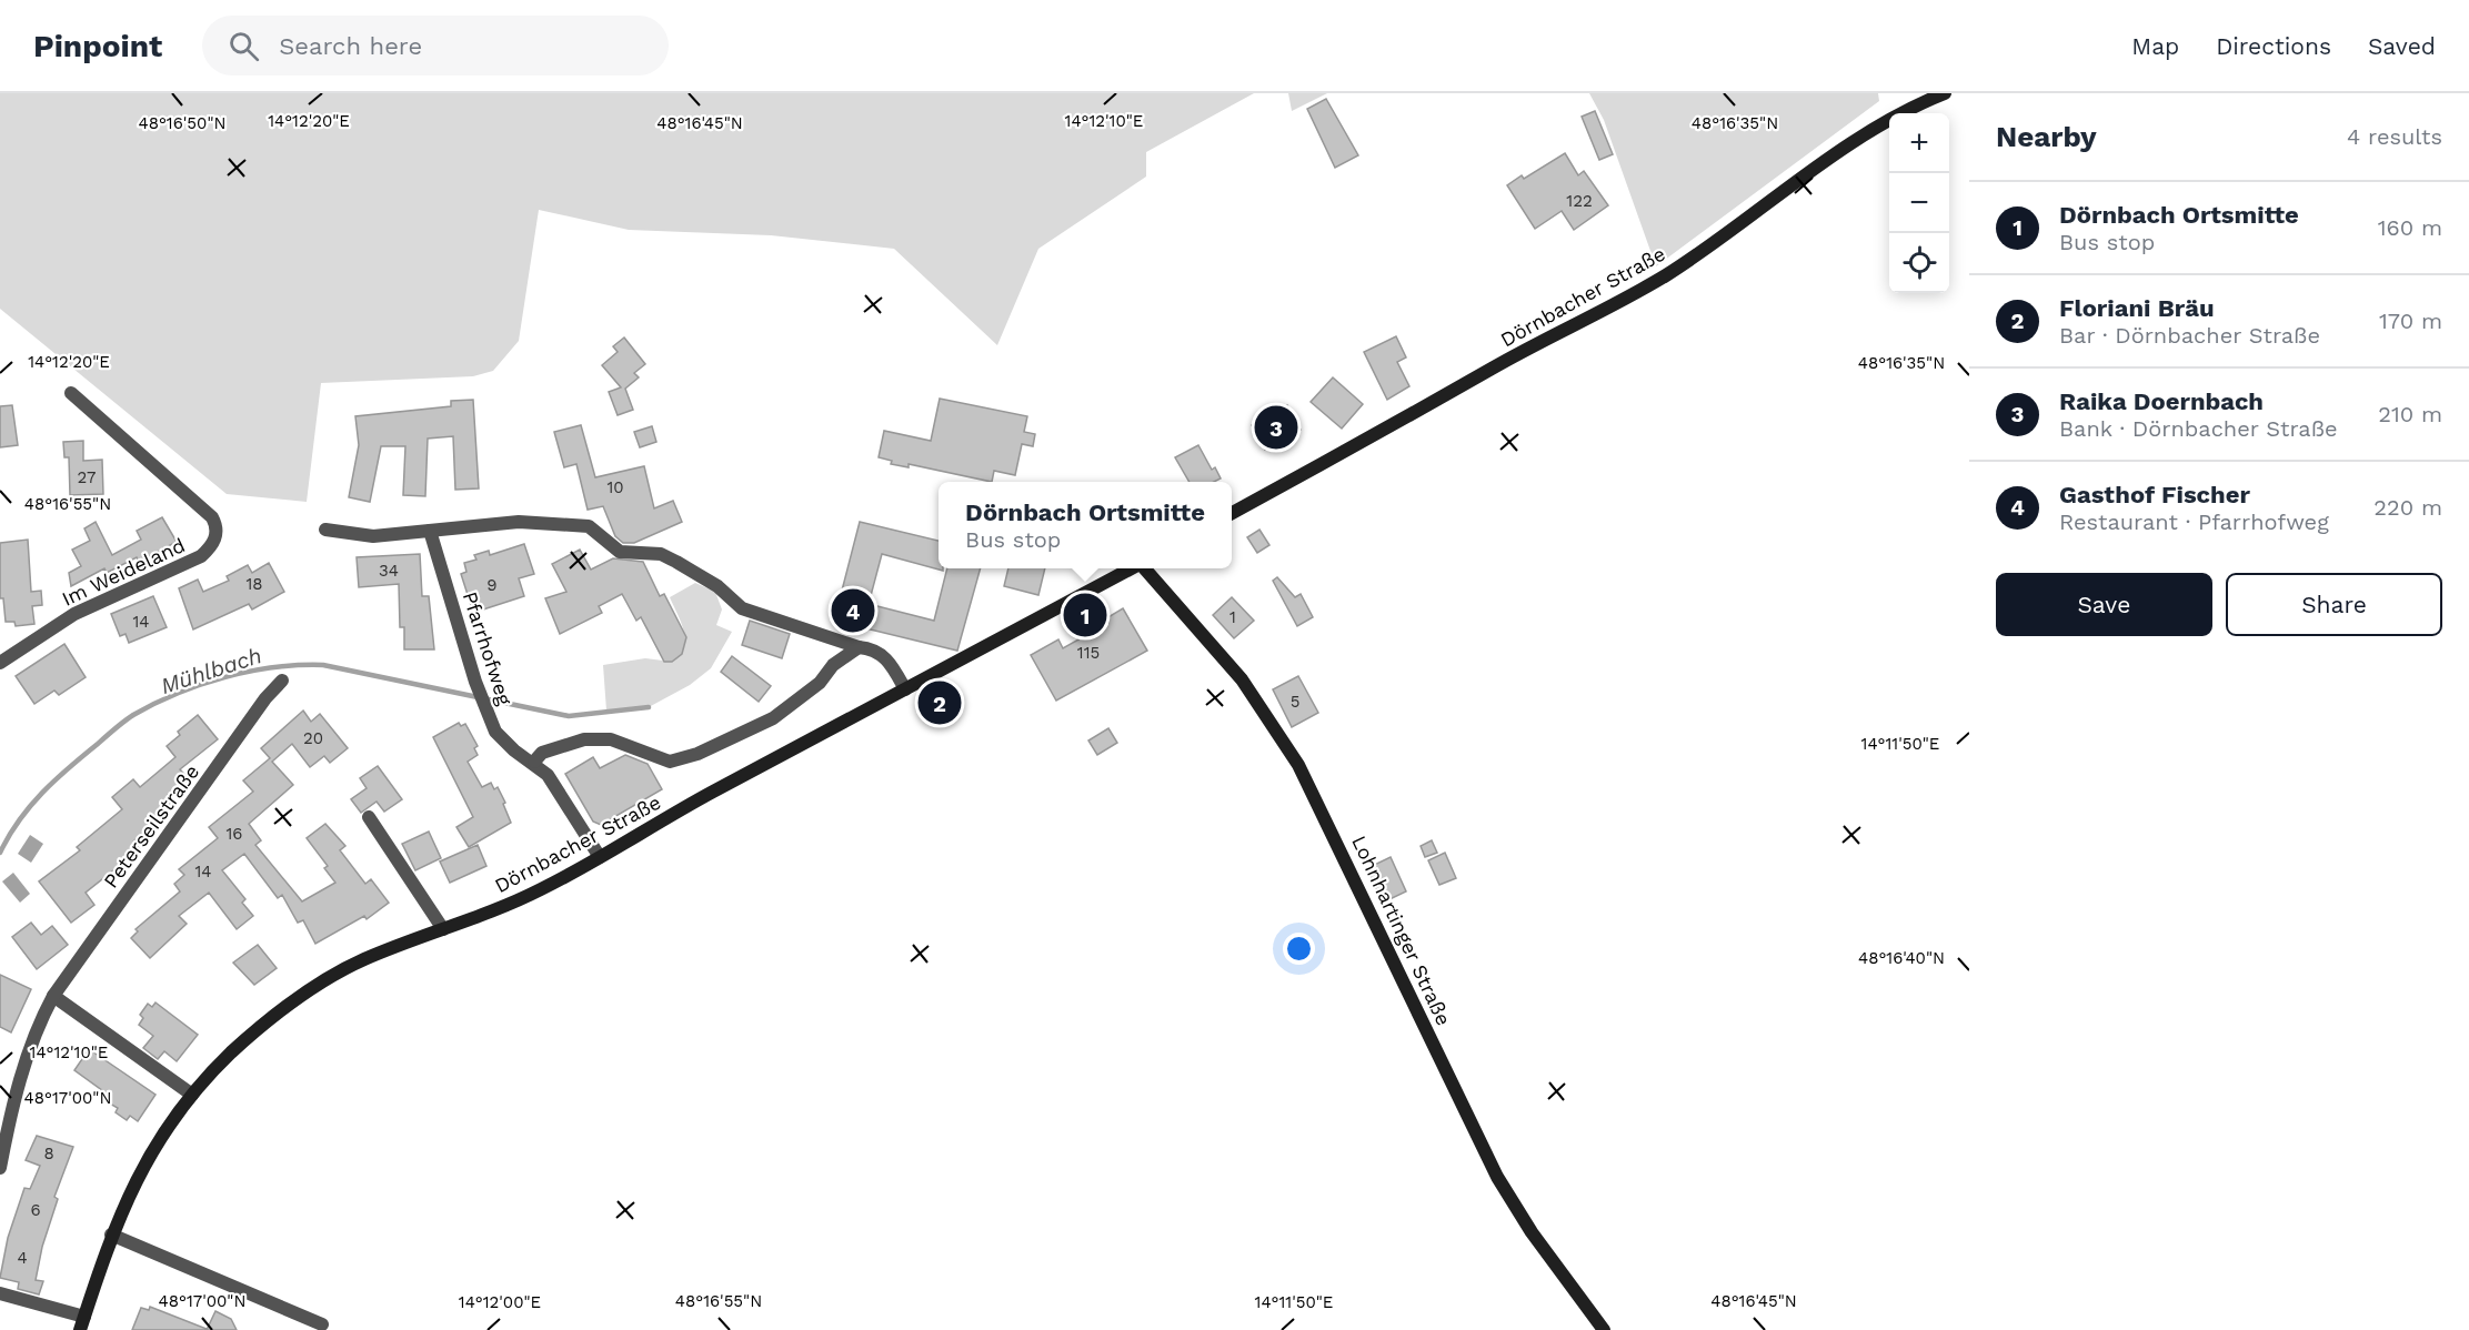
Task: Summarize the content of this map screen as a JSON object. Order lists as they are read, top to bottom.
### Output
{
  "streets": {
    "street": [
      "Dörnbacher Straße",
      "Im Weideland",
      "Pfarrhofweg",
      "Peterseilstraße",
      "Lohnhartinger Straße"
    ]
  },
  "crossings": [
    ["Dörnbacher Straße", "Pfarrhofweg"]
  ],
  "water": ["Mühlbach"],
  "house_numbers": [
    "122",
    "27",
    "10",
    "34",
    "18",
    "9",
    "1",
    "14",
    "115",
    "5",
    "20",
    "16",
    "14",
    "8",
    "6",
    "4"
  ],
  "page": {
    "header": "Pinpoint",
    "search": "Search here",
    "nav": ["Map", "Directions", "Saved"],
    "heading": ["Nearby", "4 results"],
    "map_buttons": ["+", "−"],
    "list": [
      {
        "mark": "1",
        "name": "Dörnbach Ortsmitte",
        "note": "Bus stop",
        "value": "160 m"
      },
      {
        "mark": "2",
        "name": "Floriani Bräu",
        "note": "Bar · Dörnbacher Straße",
        "value": "170 m"
      },
      {
        "mark": "3",
        "name": "Raika Doernbach",
        "note": "Bank · Dörnbacher Straße",
        "value": "210 m"
      },
      {
        "mark": "4",
        "name": "Gasthof Fischer",
        "note": "Restaurant · Pfarrhofweg",
        "value": "220 m"
      }
    ],
    "pins": [
      "3",
      "4",
      "1",
      "2"
    ],
    "popup": ["Dörnbach Ortsmitte", "Bus stop"],
    "buttons": ["Save", "Share"]
  },
  "coordinates": [
    "14°12'20\"E",
    "14°12'10\"E",
    "48°16'50\"N",
    "48°16'45\"N",
    "48°16'35\"N",
    "48°16'55\"N",
    "14°11'50\"E",
    "48°16'40\"N",
    "48°17'00\"N",
    "14°12'00\"E"
  ]
}
